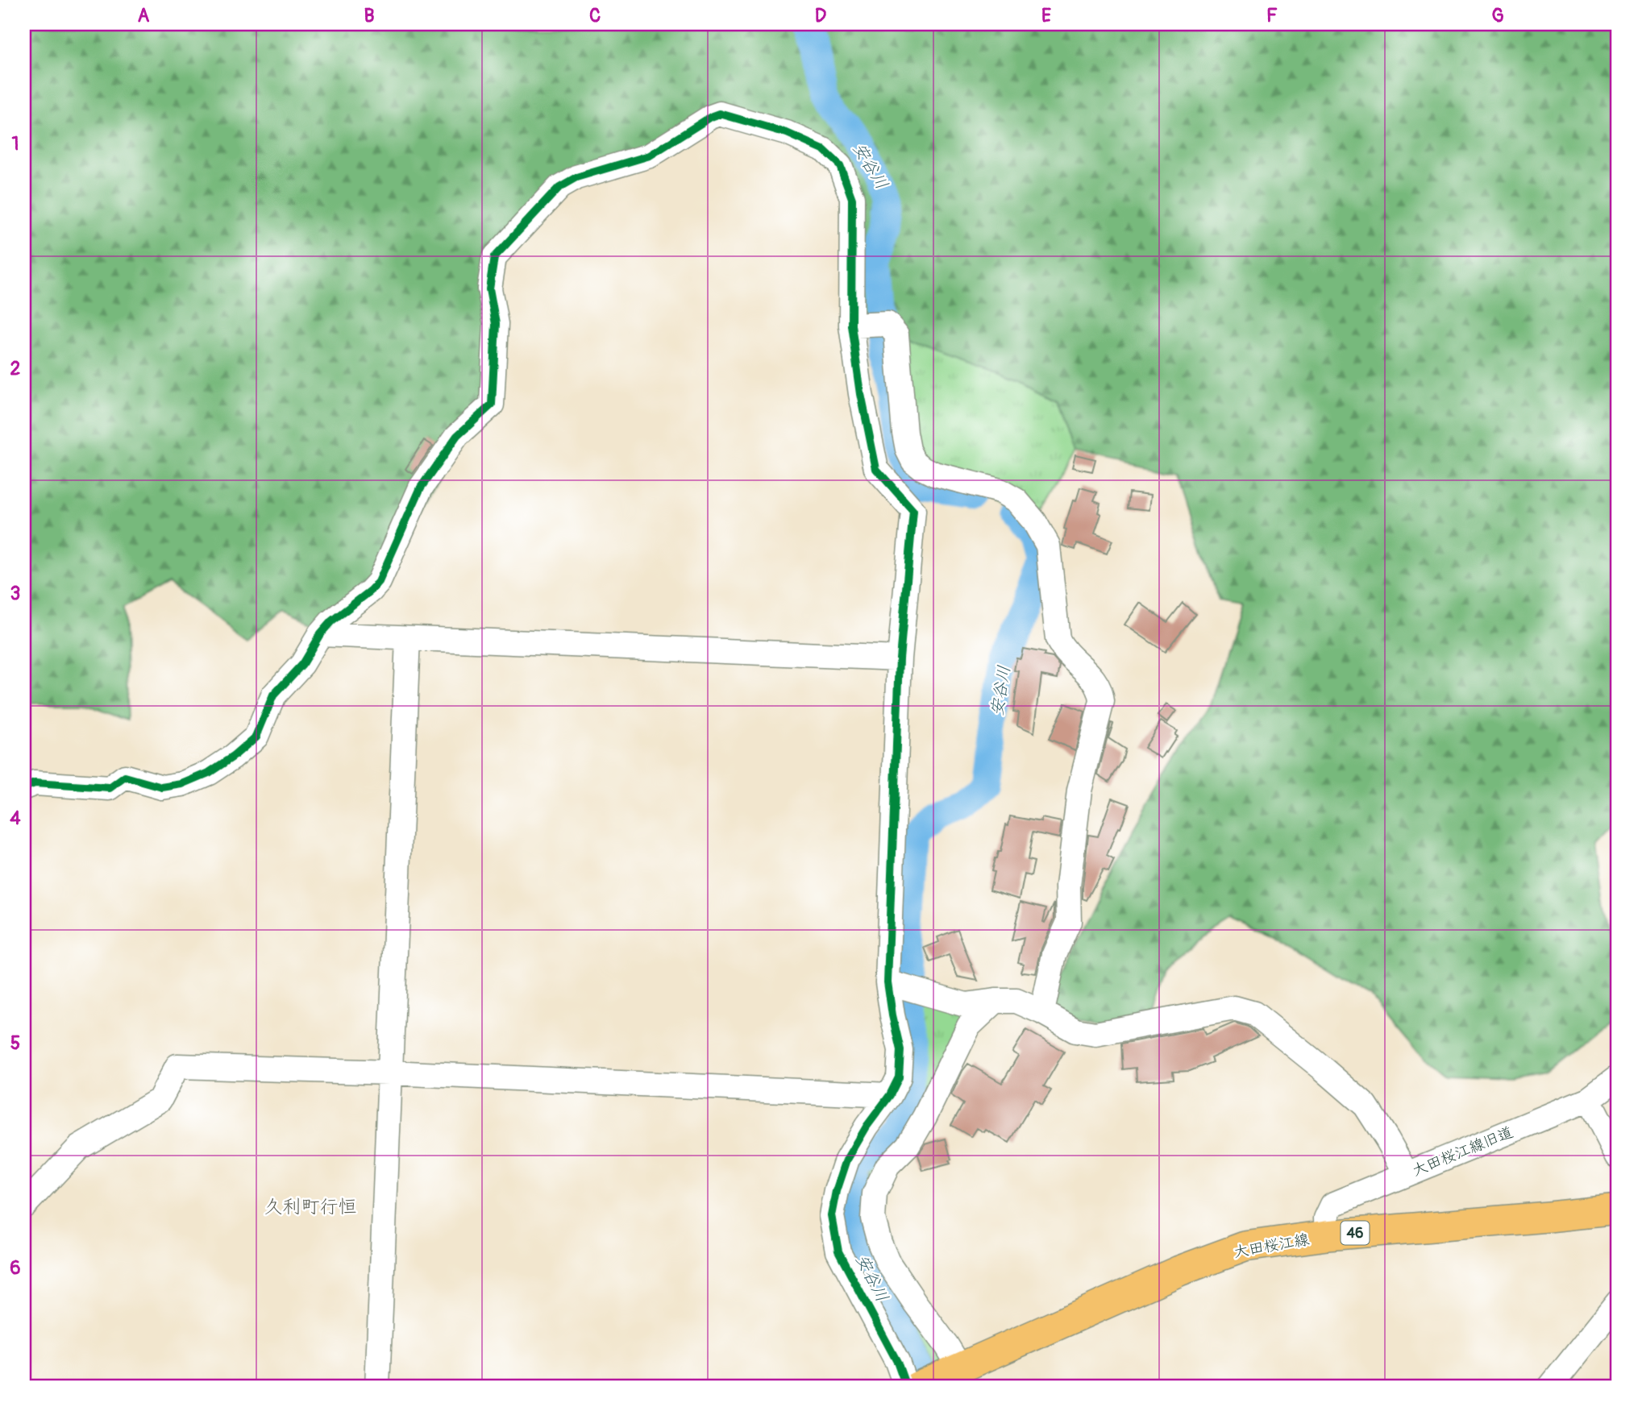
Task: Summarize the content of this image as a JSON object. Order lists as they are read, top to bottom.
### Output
{
  "streets": {
    "main road": ["46", "大田桜江線"],
    "street": ["大田桜江線旧道"]
  },
  "crossings": [
    ["大田桜江線旧道", "大田桜江線"]
  ],
  "districts": ["久利町行恒"],
  "water": ["安谷川"],
  "grid": {
    "columns": [
      "A",
      "B",
      "C",
      "D",
      "E",
      "F",
      "G"
    ],
    "rows": [
      "1",
      "2",
      "3",
      "4",
      "5",
      "6"
    ]
  }
}
